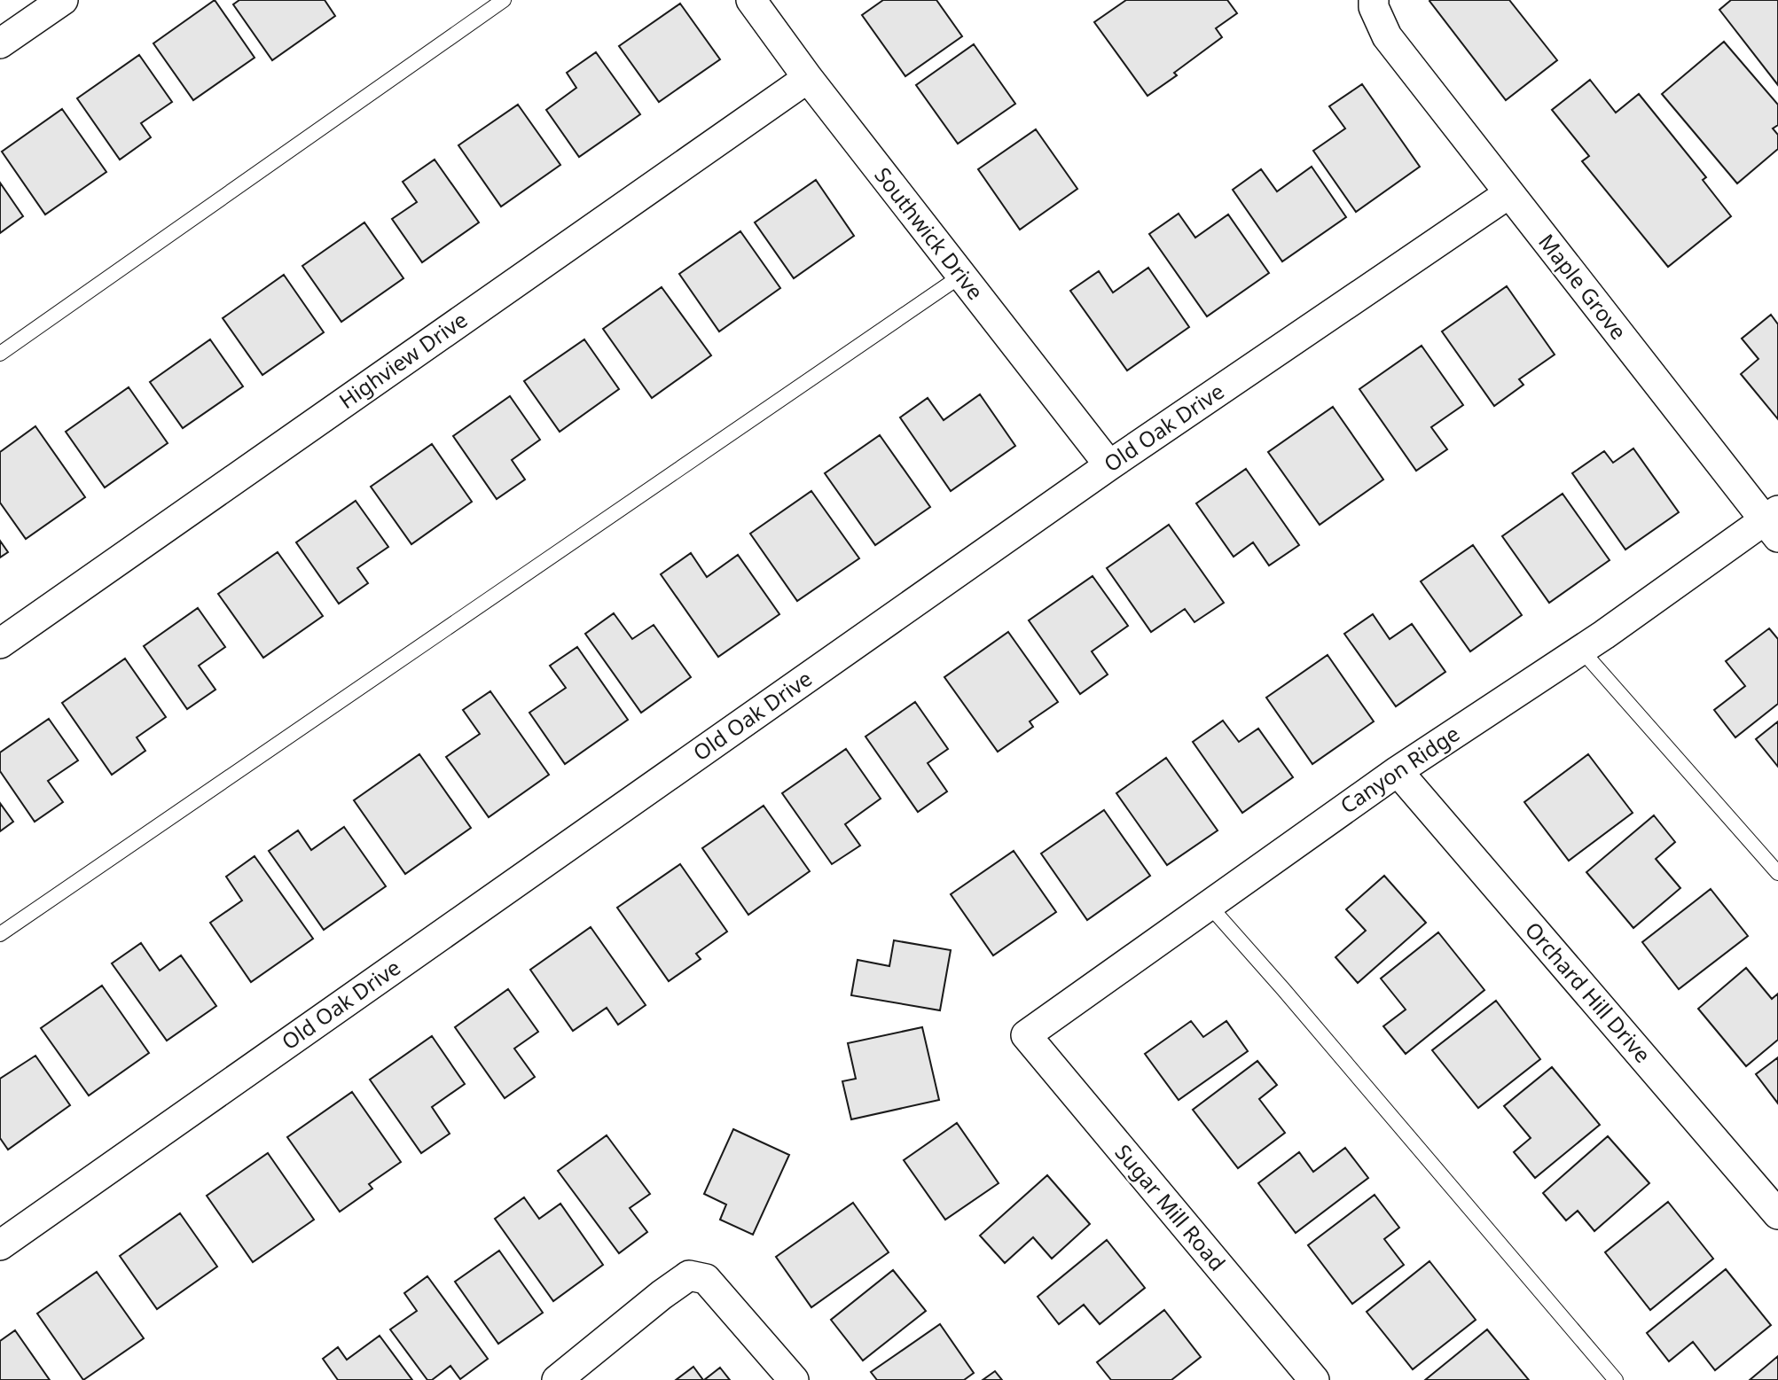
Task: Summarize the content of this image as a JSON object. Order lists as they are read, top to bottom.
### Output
{
  "streets": {
    "street": [
      "Southwick Drive",
      "Maple Grove",
      "Highview Drive",
      "Old Oak Drive",
      "Canyon Ridge",
      "Orchard Hill Drive",
      "Sugar Mill Road"
    ]
  },
  "crossings": [
    ["Southwick Drive", "Highview Drive"],
    ["Southwick Drive", "Old Oak Drive"],
    ["Maple Grove", "Old Oak Drive"],
    ["Maple Grove", "Canyon Ridge"],
    ["Canyon Ridge", "Orchard Hill Drive"],
    ["Canyon Ridge", "Sugar Mill Road"]
  ]
}
